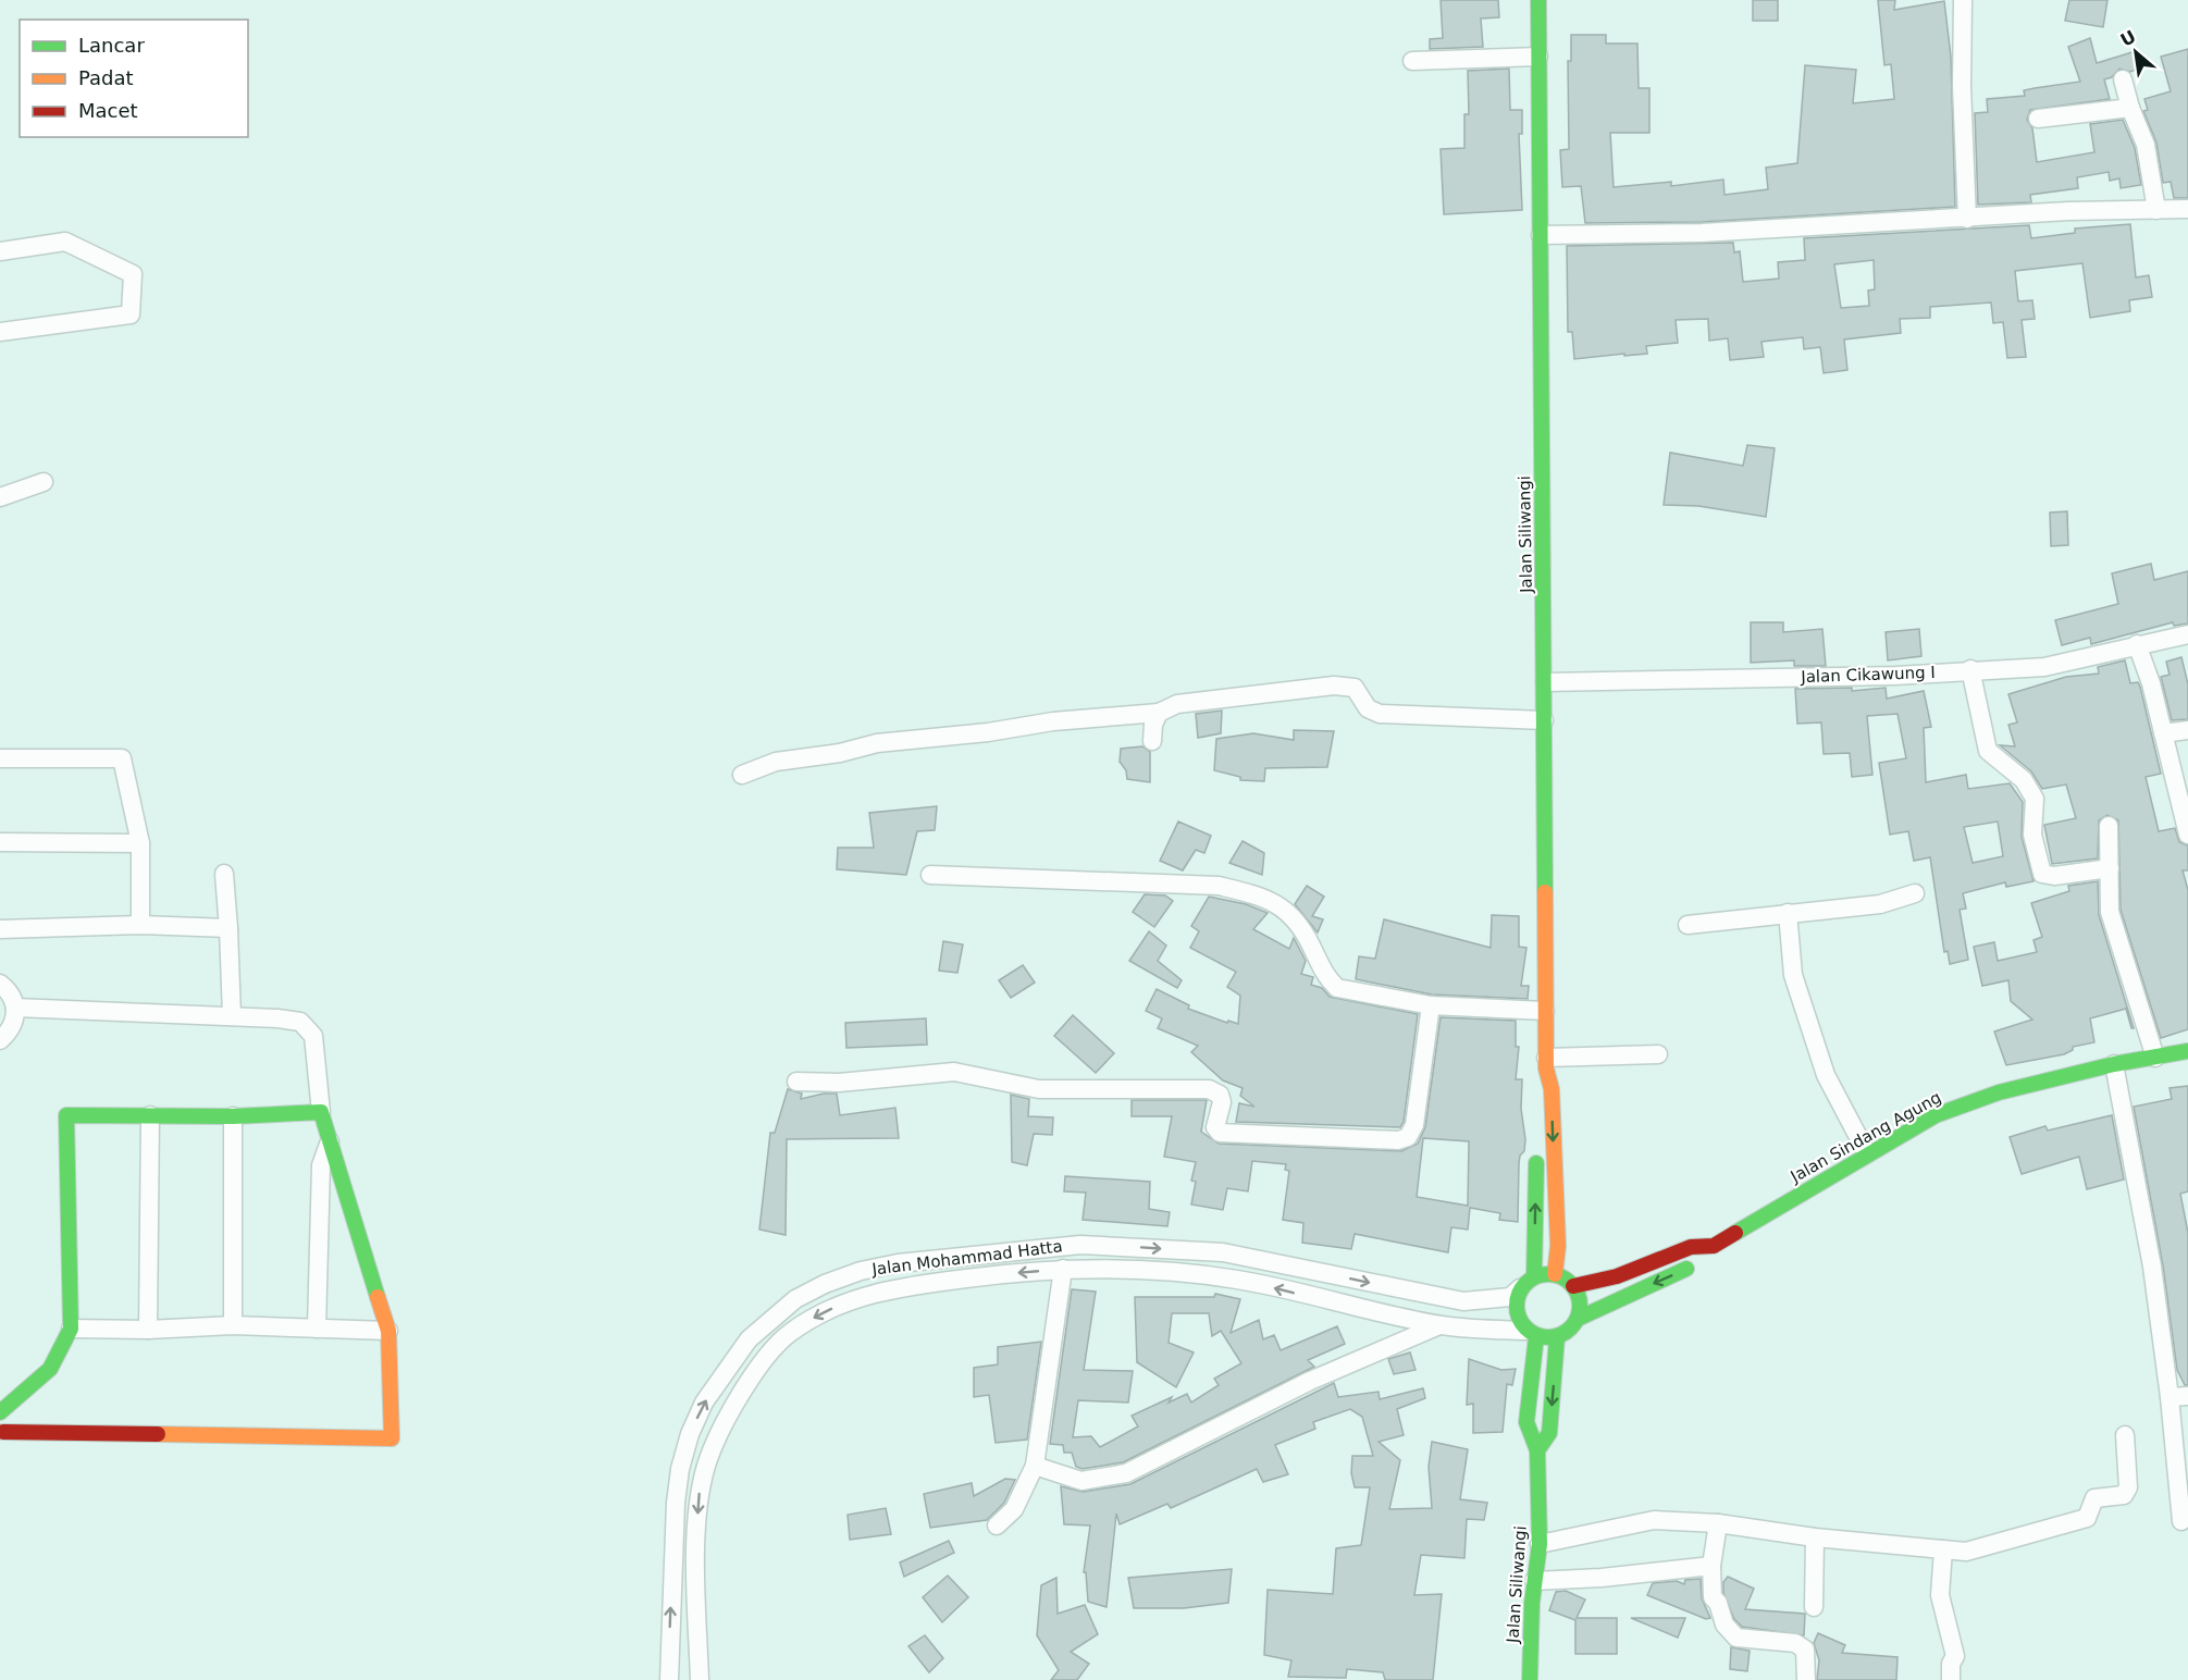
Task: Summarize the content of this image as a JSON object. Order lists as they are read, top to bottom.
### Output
{
  "streets": {
    "main road": ["Jalan Siliwangi", "Jalan Sindang Agung"],
    "street": ["Jalan Cikawung I", "Jalan Mohammad Hatta"]
  },
  "crossings": [
    ["Jalan Siliwangi", "Jalan Cikawung I"],
    ["Jalan Siliwangi", "Jalan Sindang Agung"],
    ["Jalan Siliwangi", "Jalan Mohammad Hatta"],
    ["Jalan Sindang Agung", "Jalan Mohammad Hatta"]
  ],
  "legend": ["Lancar", "Padat", "Macet"],
  "north": "top left"
}
